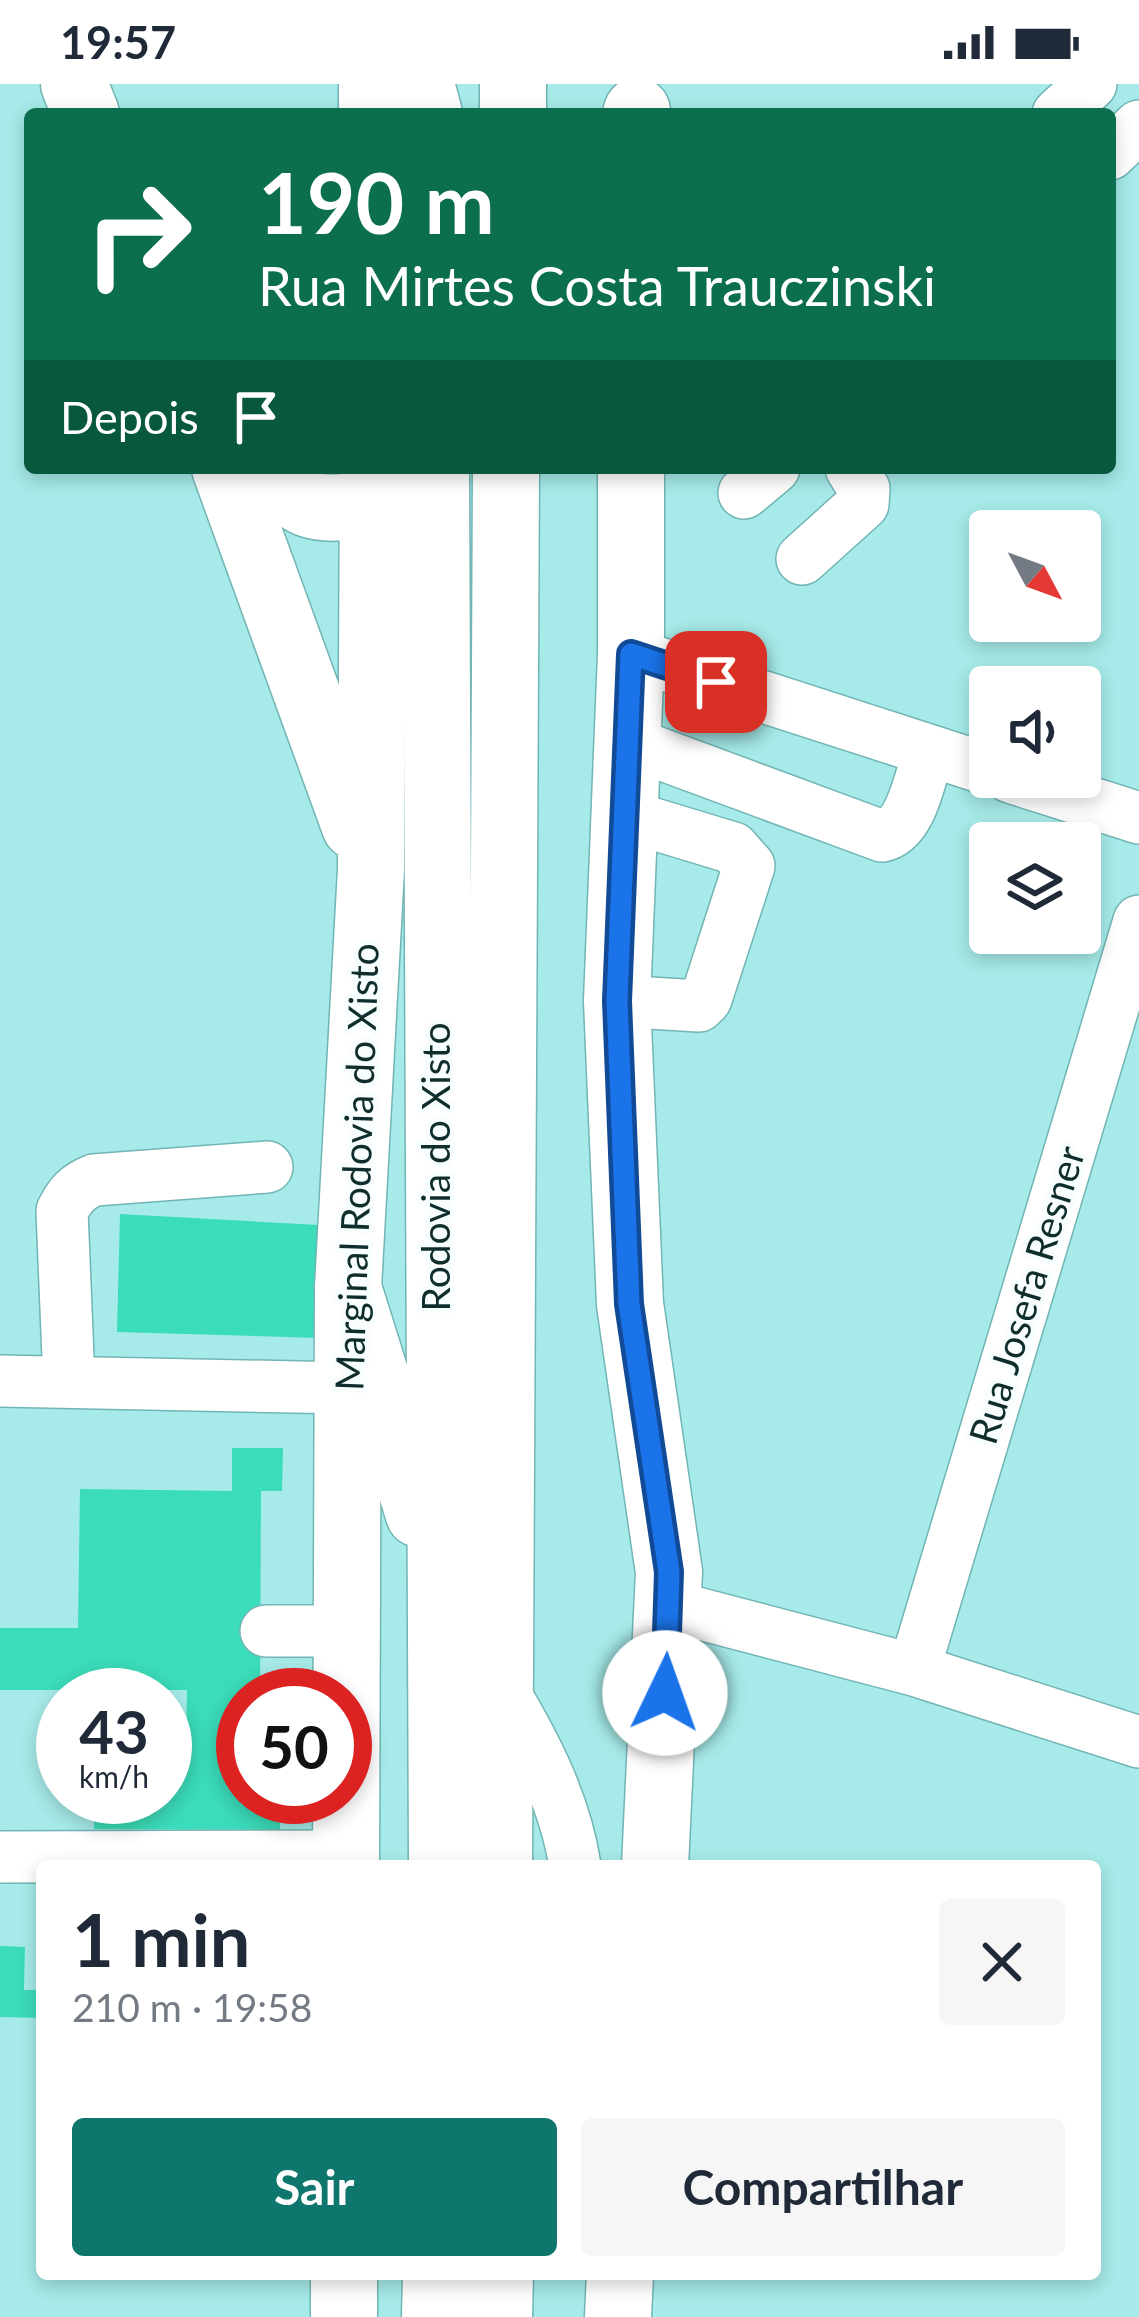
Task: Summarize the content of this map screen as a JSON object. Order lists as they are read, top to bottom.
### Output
{
  "streets": {
    "main road": ["Marginal Rodovia do Xisto", "Rodovia do Xisto"],
    "street": ["Rua Josefa Resner"]
  },
  "north": "bottom right",
  "page": {
    "status": "19:57",
    "turn": ["190 m", "Rua Mirtes Costa Trauczinski"],
    "then": "Depois",
    "speed": "43 km/h",
    "limit": "50",
    "heading": ["1 min", "210 m · 19:58"],
    "buttons": ["Sair", "Compartilhar"]
  }
}
